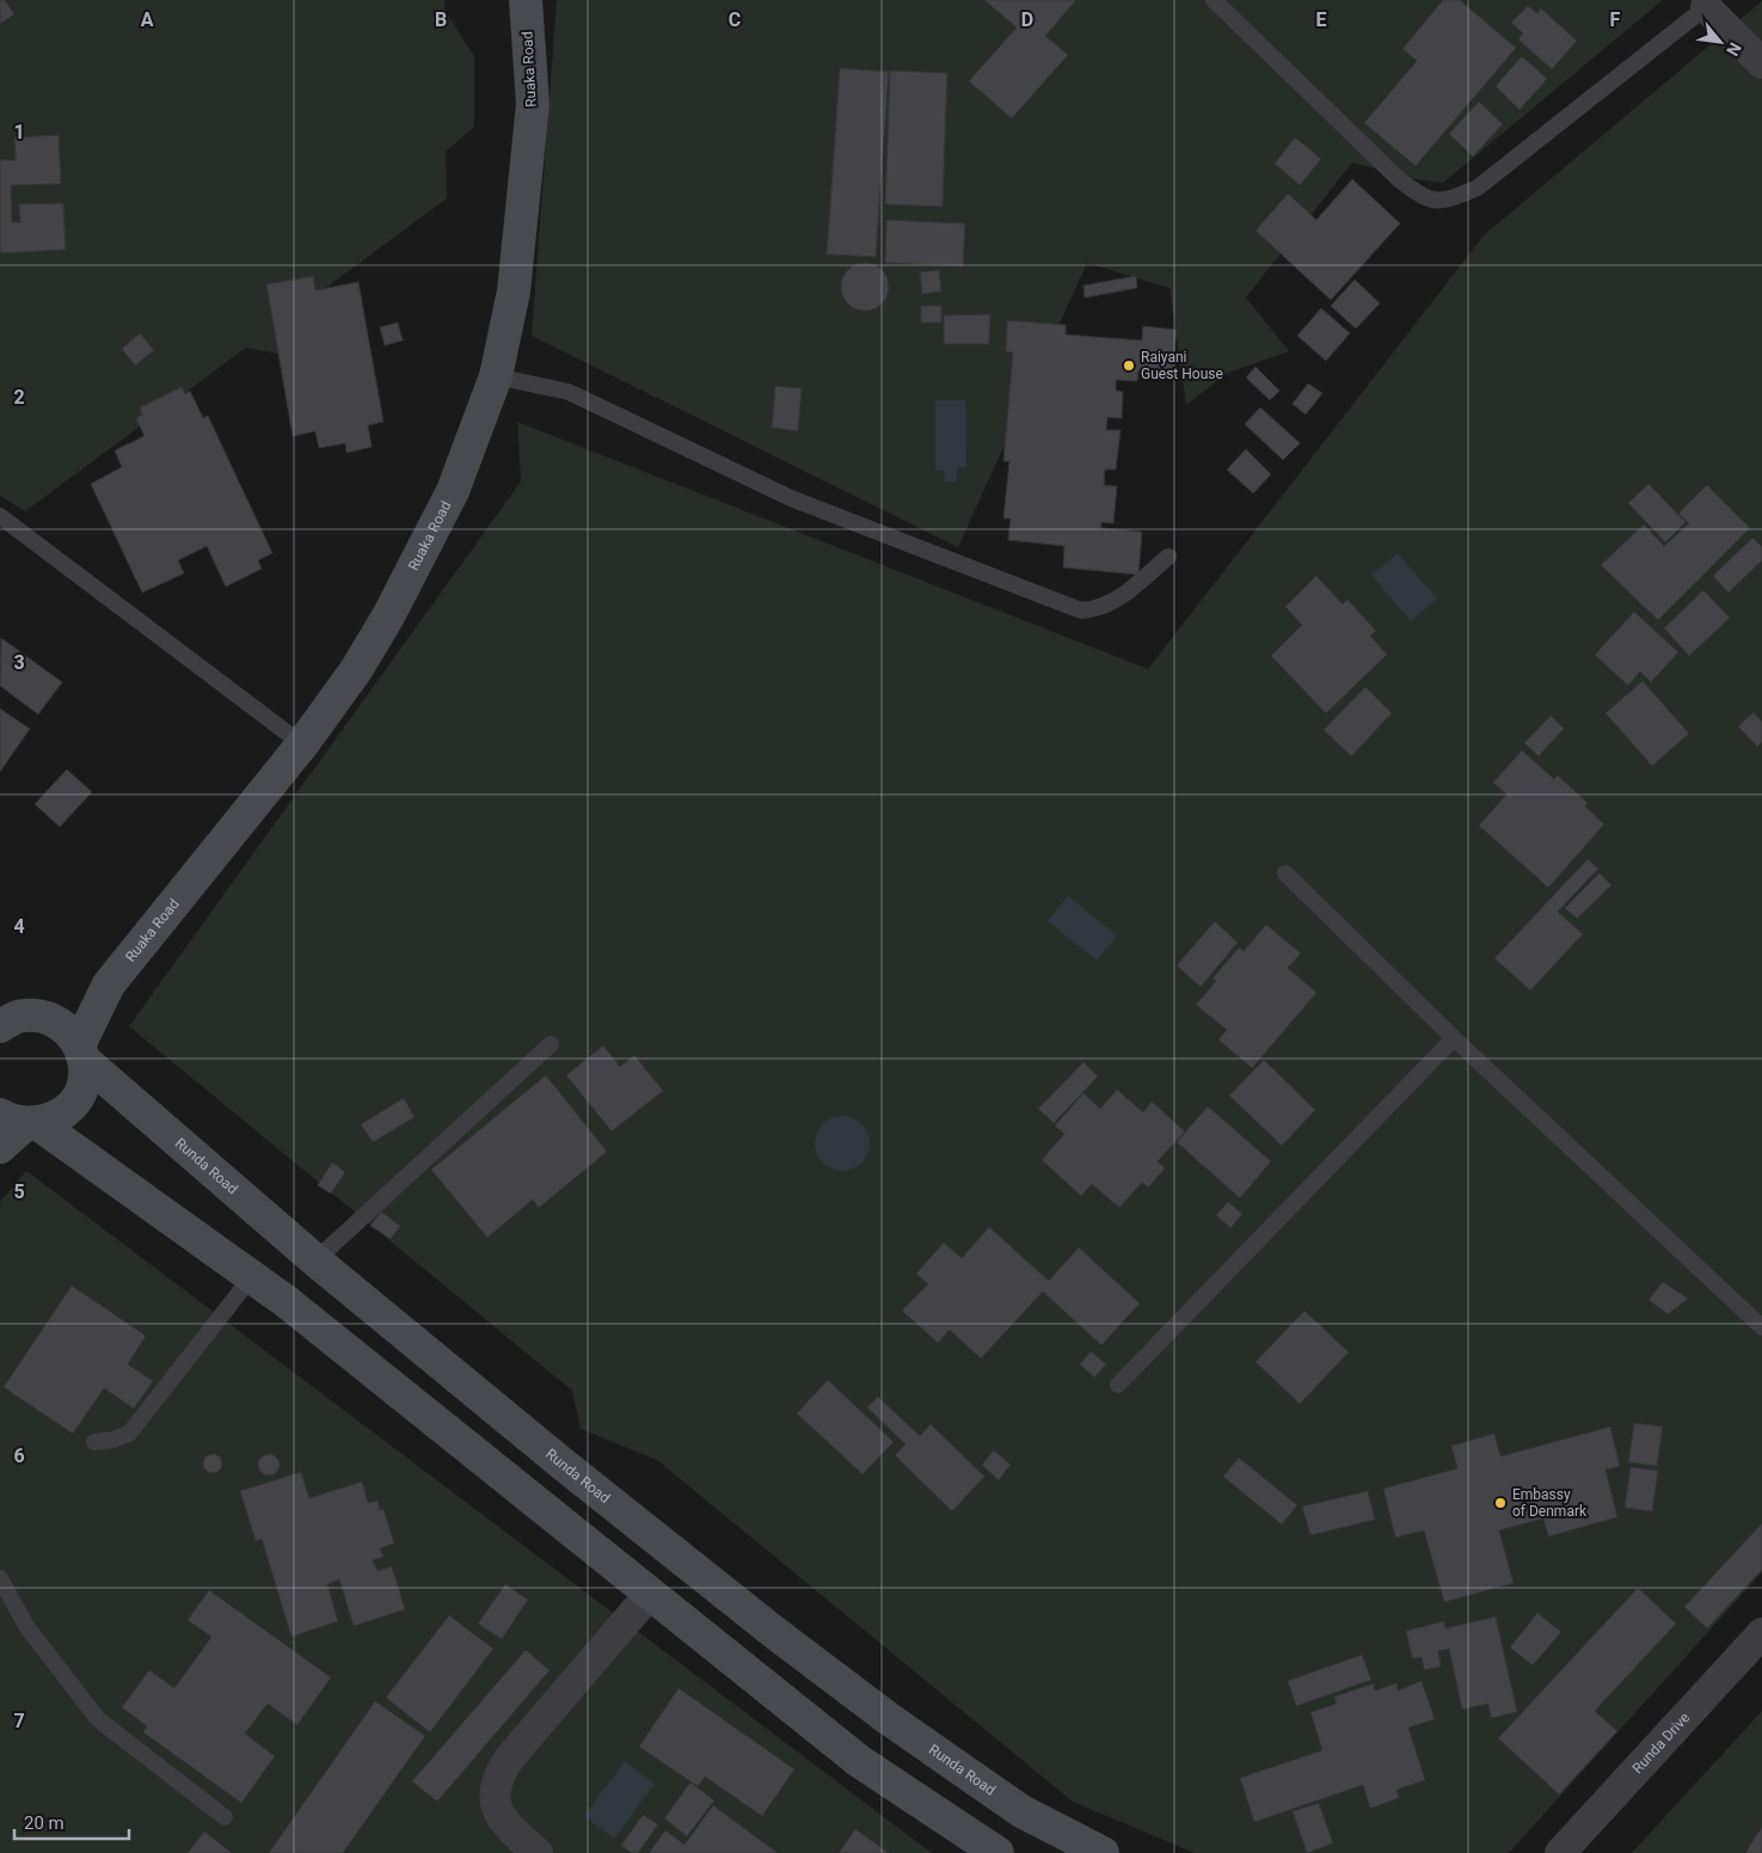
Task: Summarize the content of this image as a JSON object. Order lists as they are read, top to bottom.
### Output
{
  "streets": {
    "street": ["Ruaka Road", "Runda Road", "Runda Drive"]
  },
  "crossings": [
    ["Ruaka Road", "Runda Road"]
  ],
  "places": ["Raiyani Guest House", "Embassy of Denmark"],
  "scale_bar": "20 m",
  "north": "bottom right",
  "grid": {
    "columns": [
      "A",
      "B",
      "C",
      "D",
      "E",
      "F"
    ],
    "rows": [
      "1",
      "2",
      "3",
      "4",
      "5",
      "6",
      "7"
    ]
  }
}
